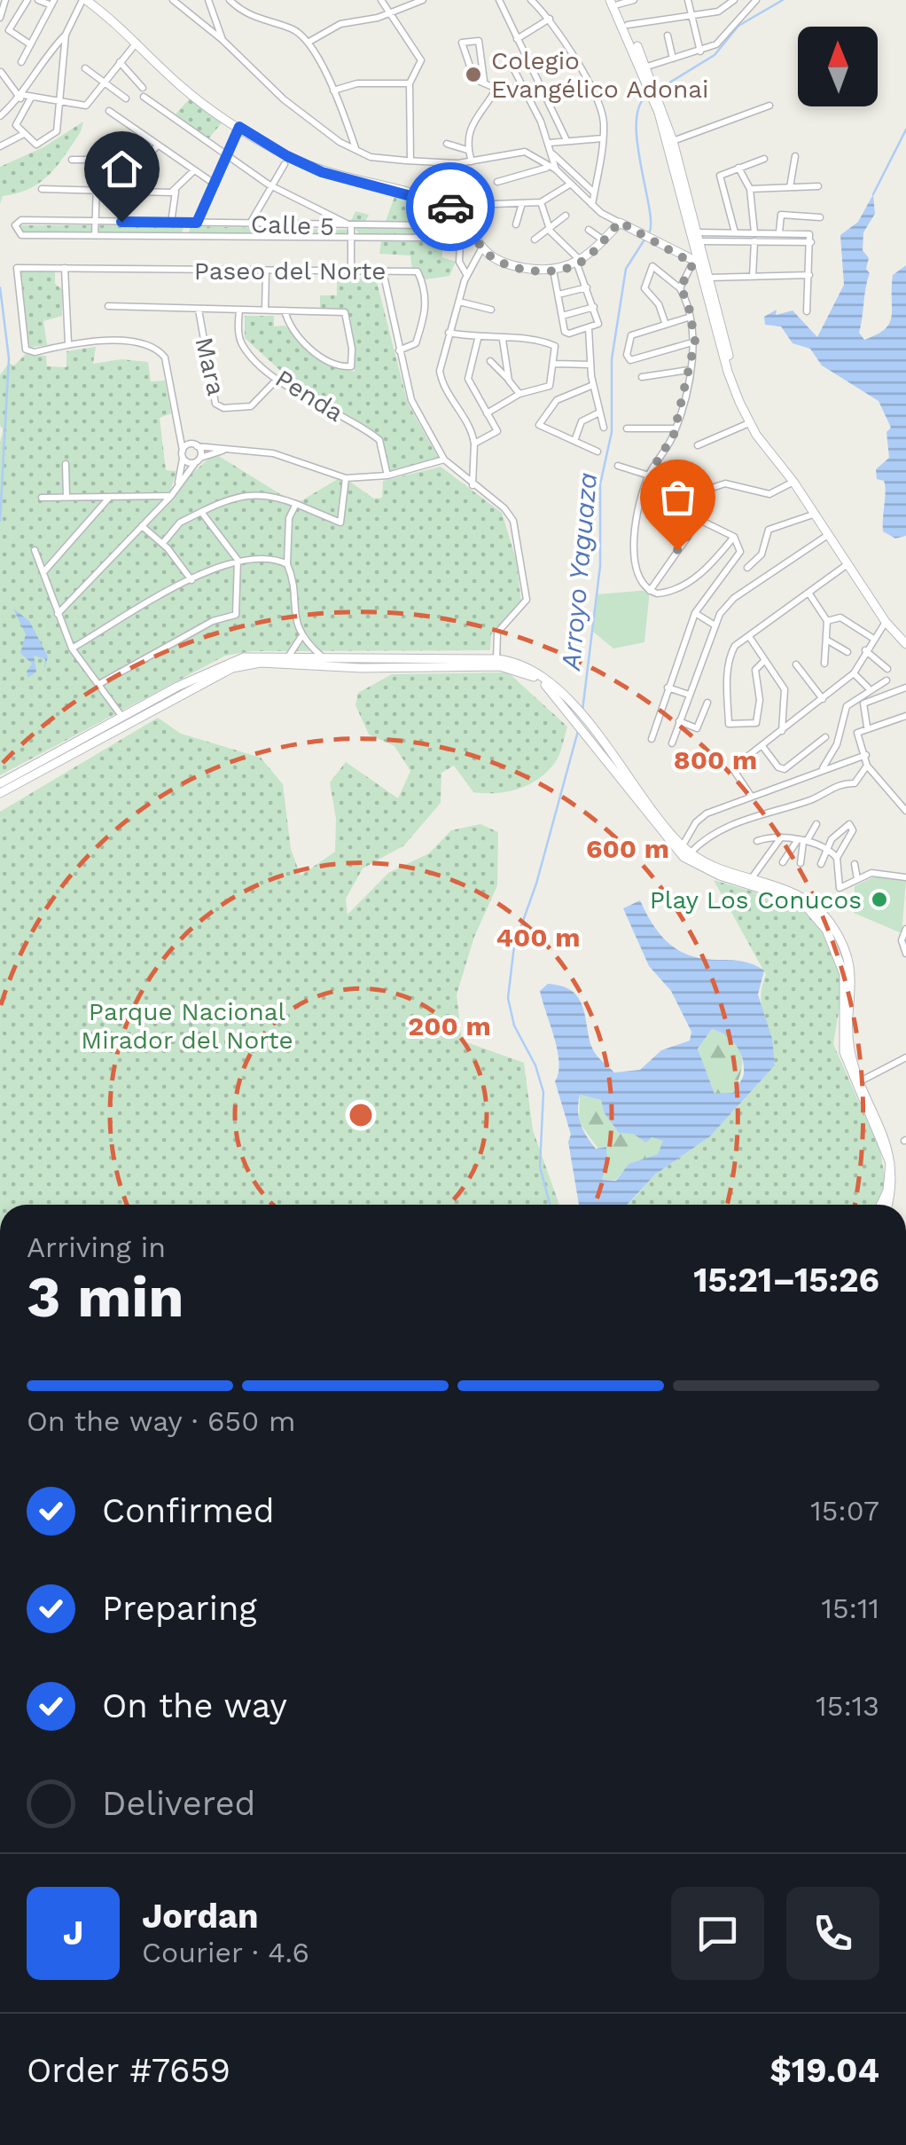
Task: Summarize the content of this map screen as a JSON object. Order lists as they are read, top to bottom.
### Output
{
  "streets": {
    "street": [
      "Calle 5",
      "Paseo del Norte",
      "Mara",
      "Penda"
    ]
  },
  "crossings": [
    ["Mara", "Penda"]
  ],
  "water": ["Arroyo Yaguaza"],
  "parks": ["Parque Nacional Mirador del Norte"],
  "places": ["Colegio Evangélico Adonai", "Play Los Conucos"],
  "north": "top",
  "page": {
    "heading": ["3 min", "Arriving in", "15:21–15:26"],
    "panel": [
      "Jordan",
      "Courier · 4.6",
      "Order #7659",
      "$19.04"
    ],
    "bar": "On the way · 650 m",
    "list": [
      ["Confirmed", "15:07"],
      ["Preparing", "15:11"],
      ["On the way", "15:13"],
      "Delivered"
    ],
    "round": "J"
  },
  "rings": [
    "800 m",
    "600 m",
    "400 m",
    "200 m"
  ]
}
